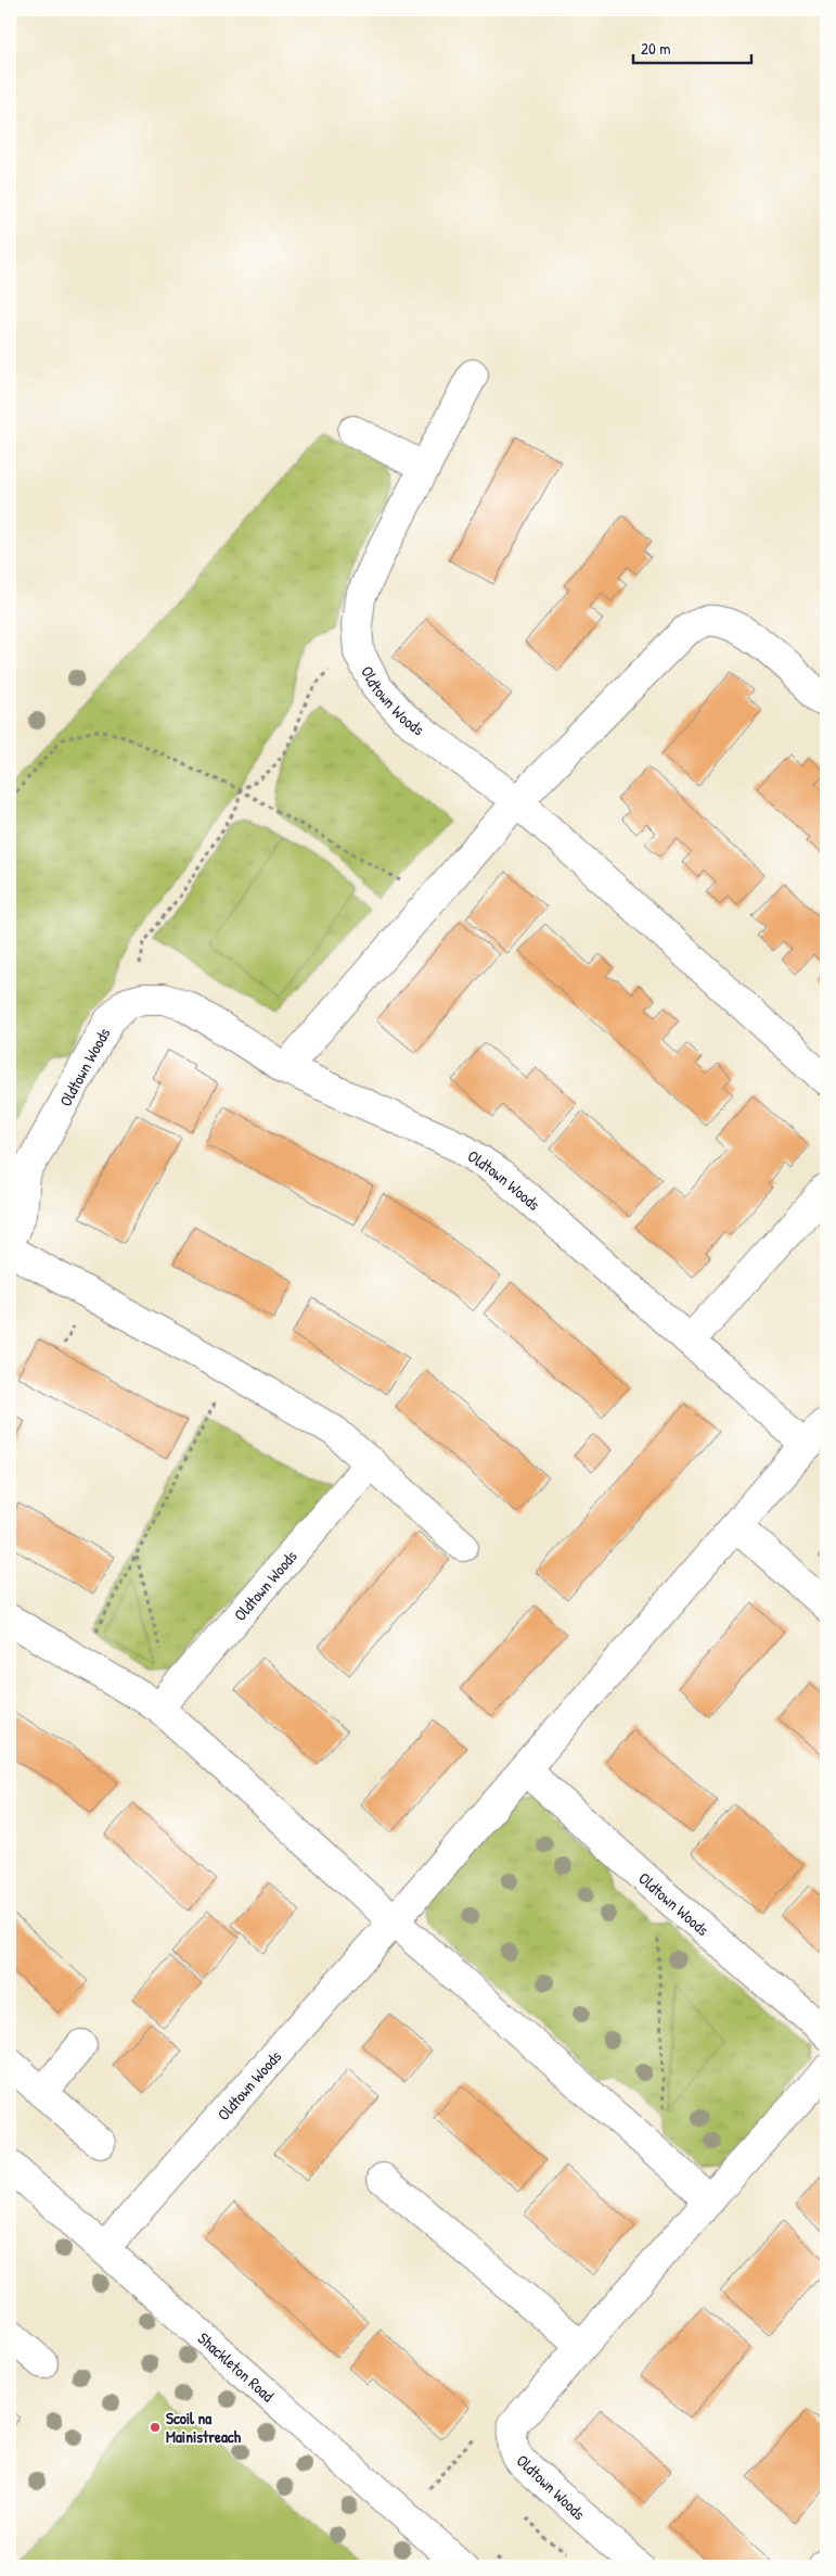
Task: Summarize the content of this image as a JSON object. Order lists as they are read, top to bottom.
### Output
{
  "streets": {
    "street": ["Oldtown Woods", "Shackleton Road"]
  },
  "crossings": [
    ["Oldtown Woods", "Shackleton Road"]
  ],
  "places": ["Scoil na Mainistreach"],
  "scale_bar": "20 m"
}
